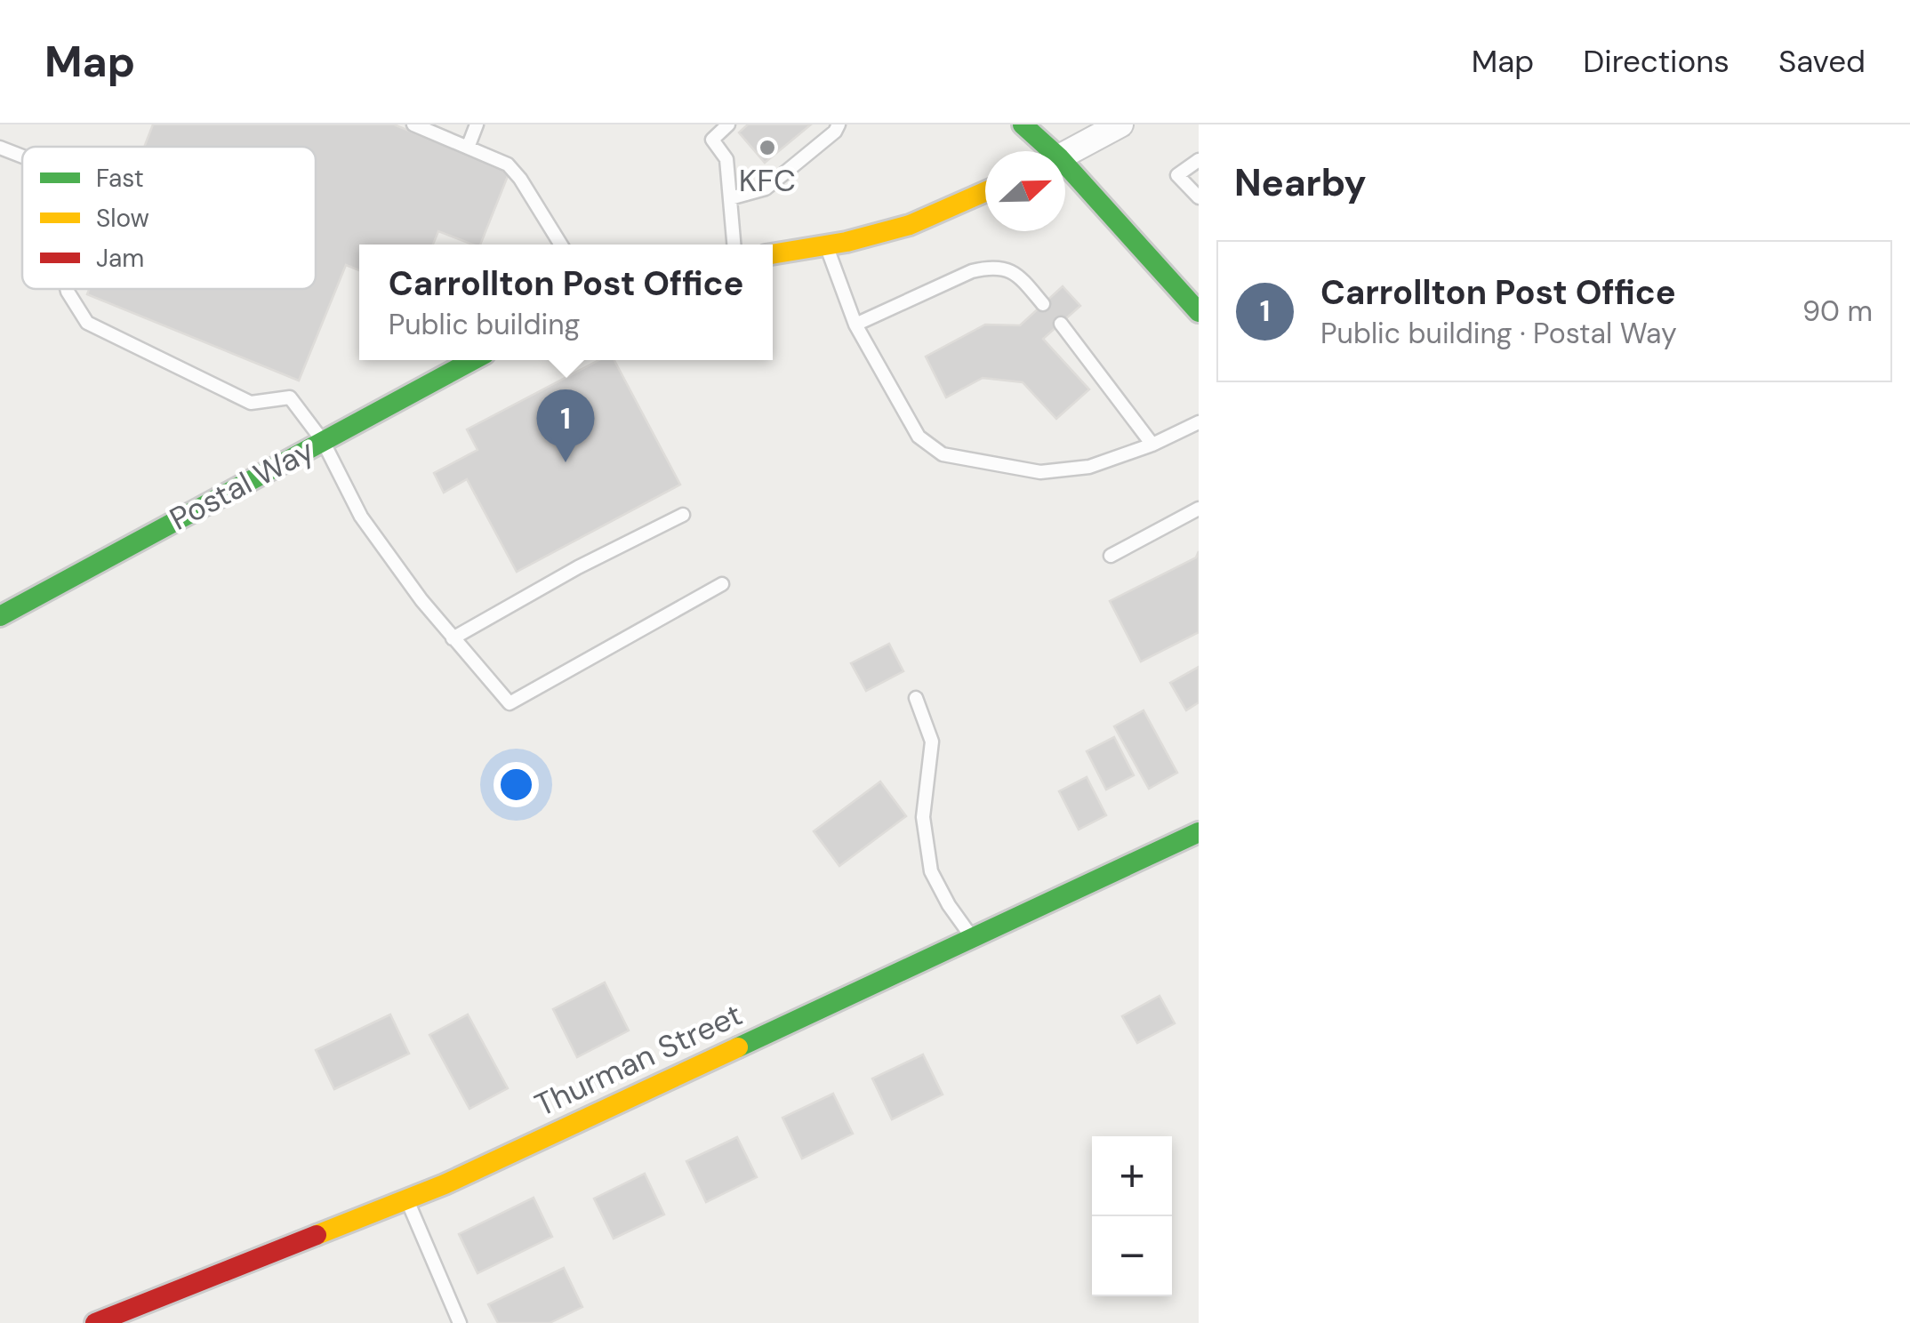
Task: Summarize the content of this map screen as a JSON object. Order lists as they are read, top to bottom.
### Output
{
  "streets": {
    "street": ["Postal Way", "Thurman Street"]
  },
  "places": ["KFC"],
  "legend": ["Fast", "Slow", "Jam"],
  "north": "right",
  "page": {
    "header": "Map",
    "nav": ["Map", "Directions", "Saved"],
    "heading": "Nearby",
    "list": [
      {
        "mark": "1",
        "name": "Carrollton Post Office",
        "note": "Public building · Postal Way",
        "value": "90 m"
      }
    ],
    "popup": ["Carrollton Post Office", "Public building"],
    "pins": "1",
    "map_buttons": ["+", "−"]
  }
}
